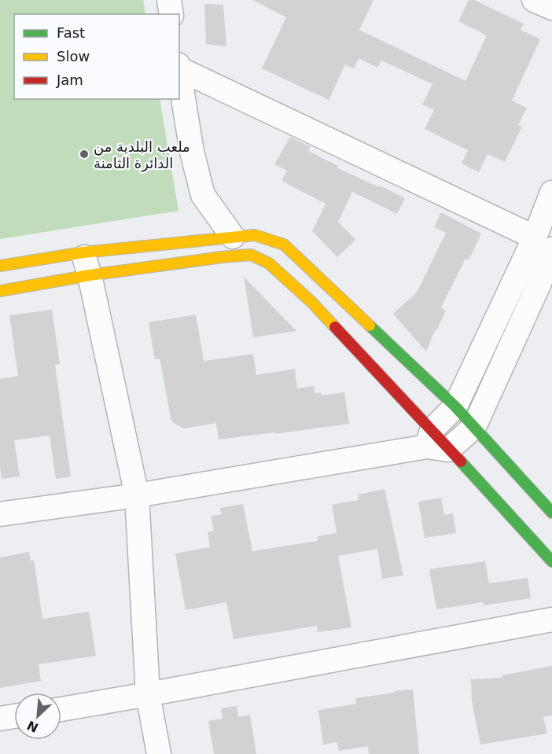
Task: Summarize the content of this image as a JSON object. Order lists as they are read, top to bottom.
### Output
{
  "places": ["ملعب البلدية من الدائرة الثامنة"],
  "legend": ["Fast", "Slow", "Jam"],
  "north": "bottom left"
}
